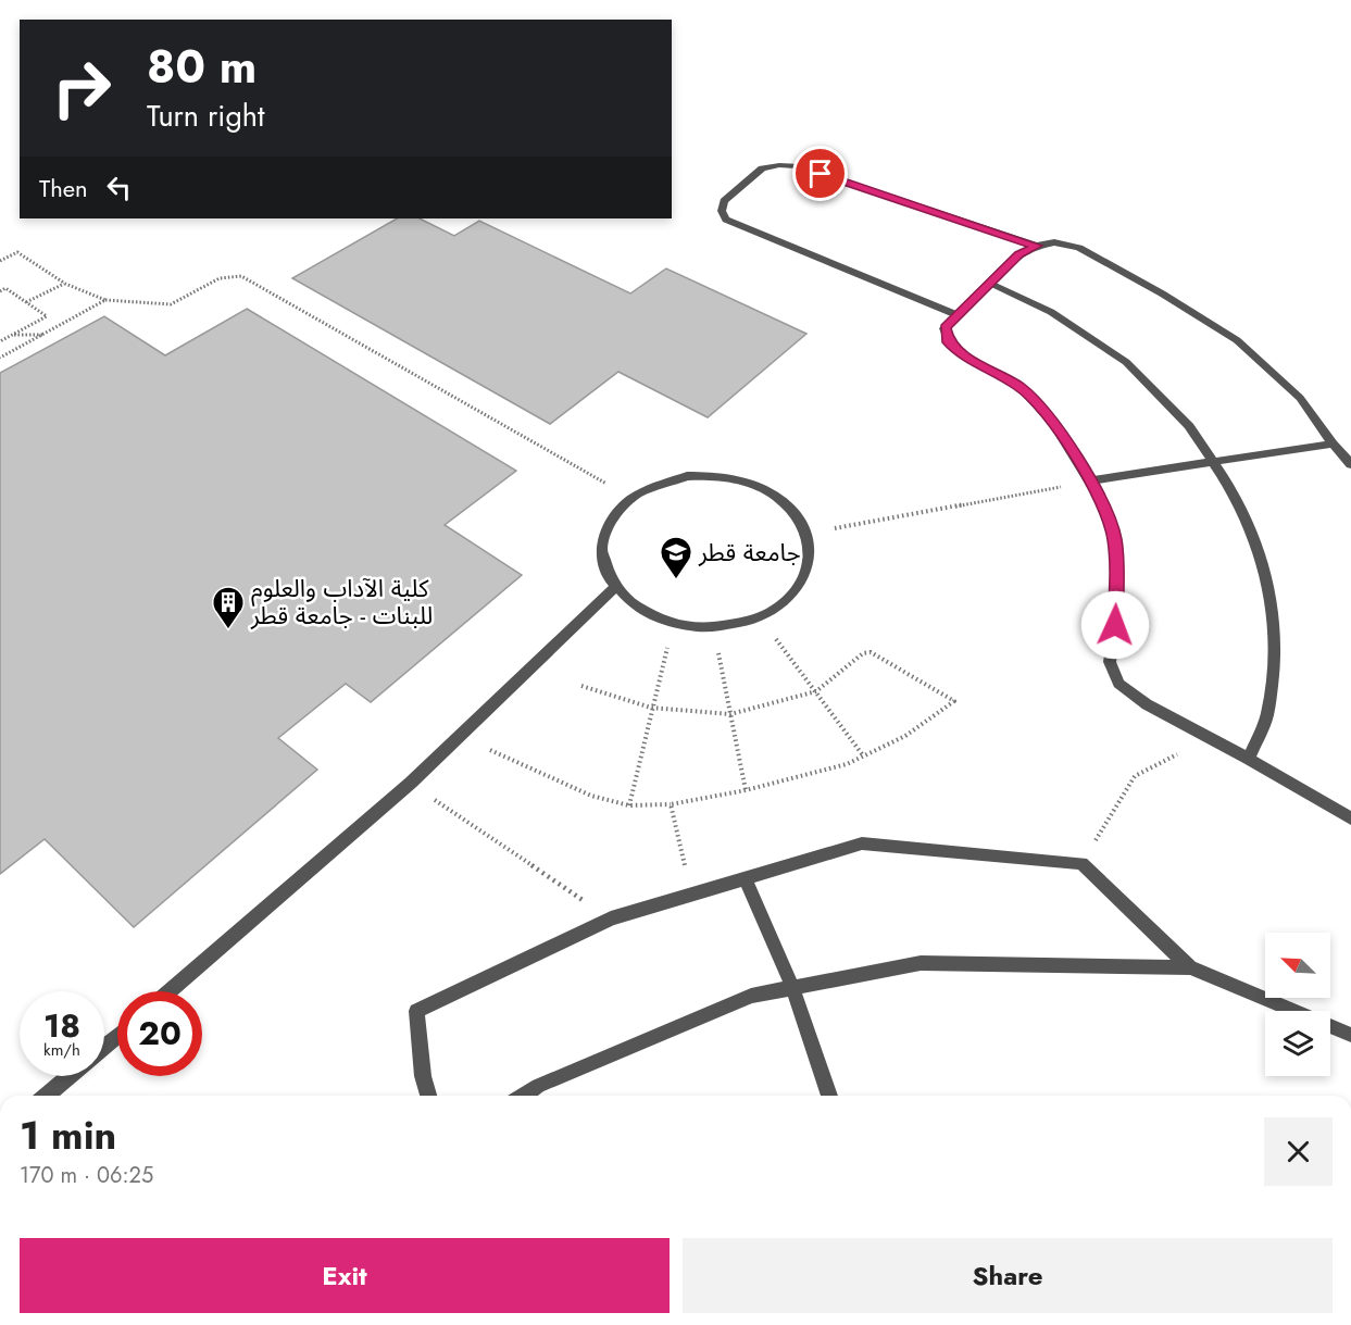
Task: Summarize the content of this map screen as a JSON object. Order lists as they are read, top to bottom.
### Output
{
  "places": {
    "school or university": ["جامعة قطر"],
    "building": ["كلية الآداب والعلوم للبنات - جامعة قطر"]
  },
  "north": "top left",
  "page": {
    "turn": ["80 m", "Turn right"],
    "then": "Then",
    "speed": "18 km/h",
    "limit": "20",
    "heading": ["1 min", "170 m · 06:25"],
    "buttons": ["Exit", "Share"]
  }
}
